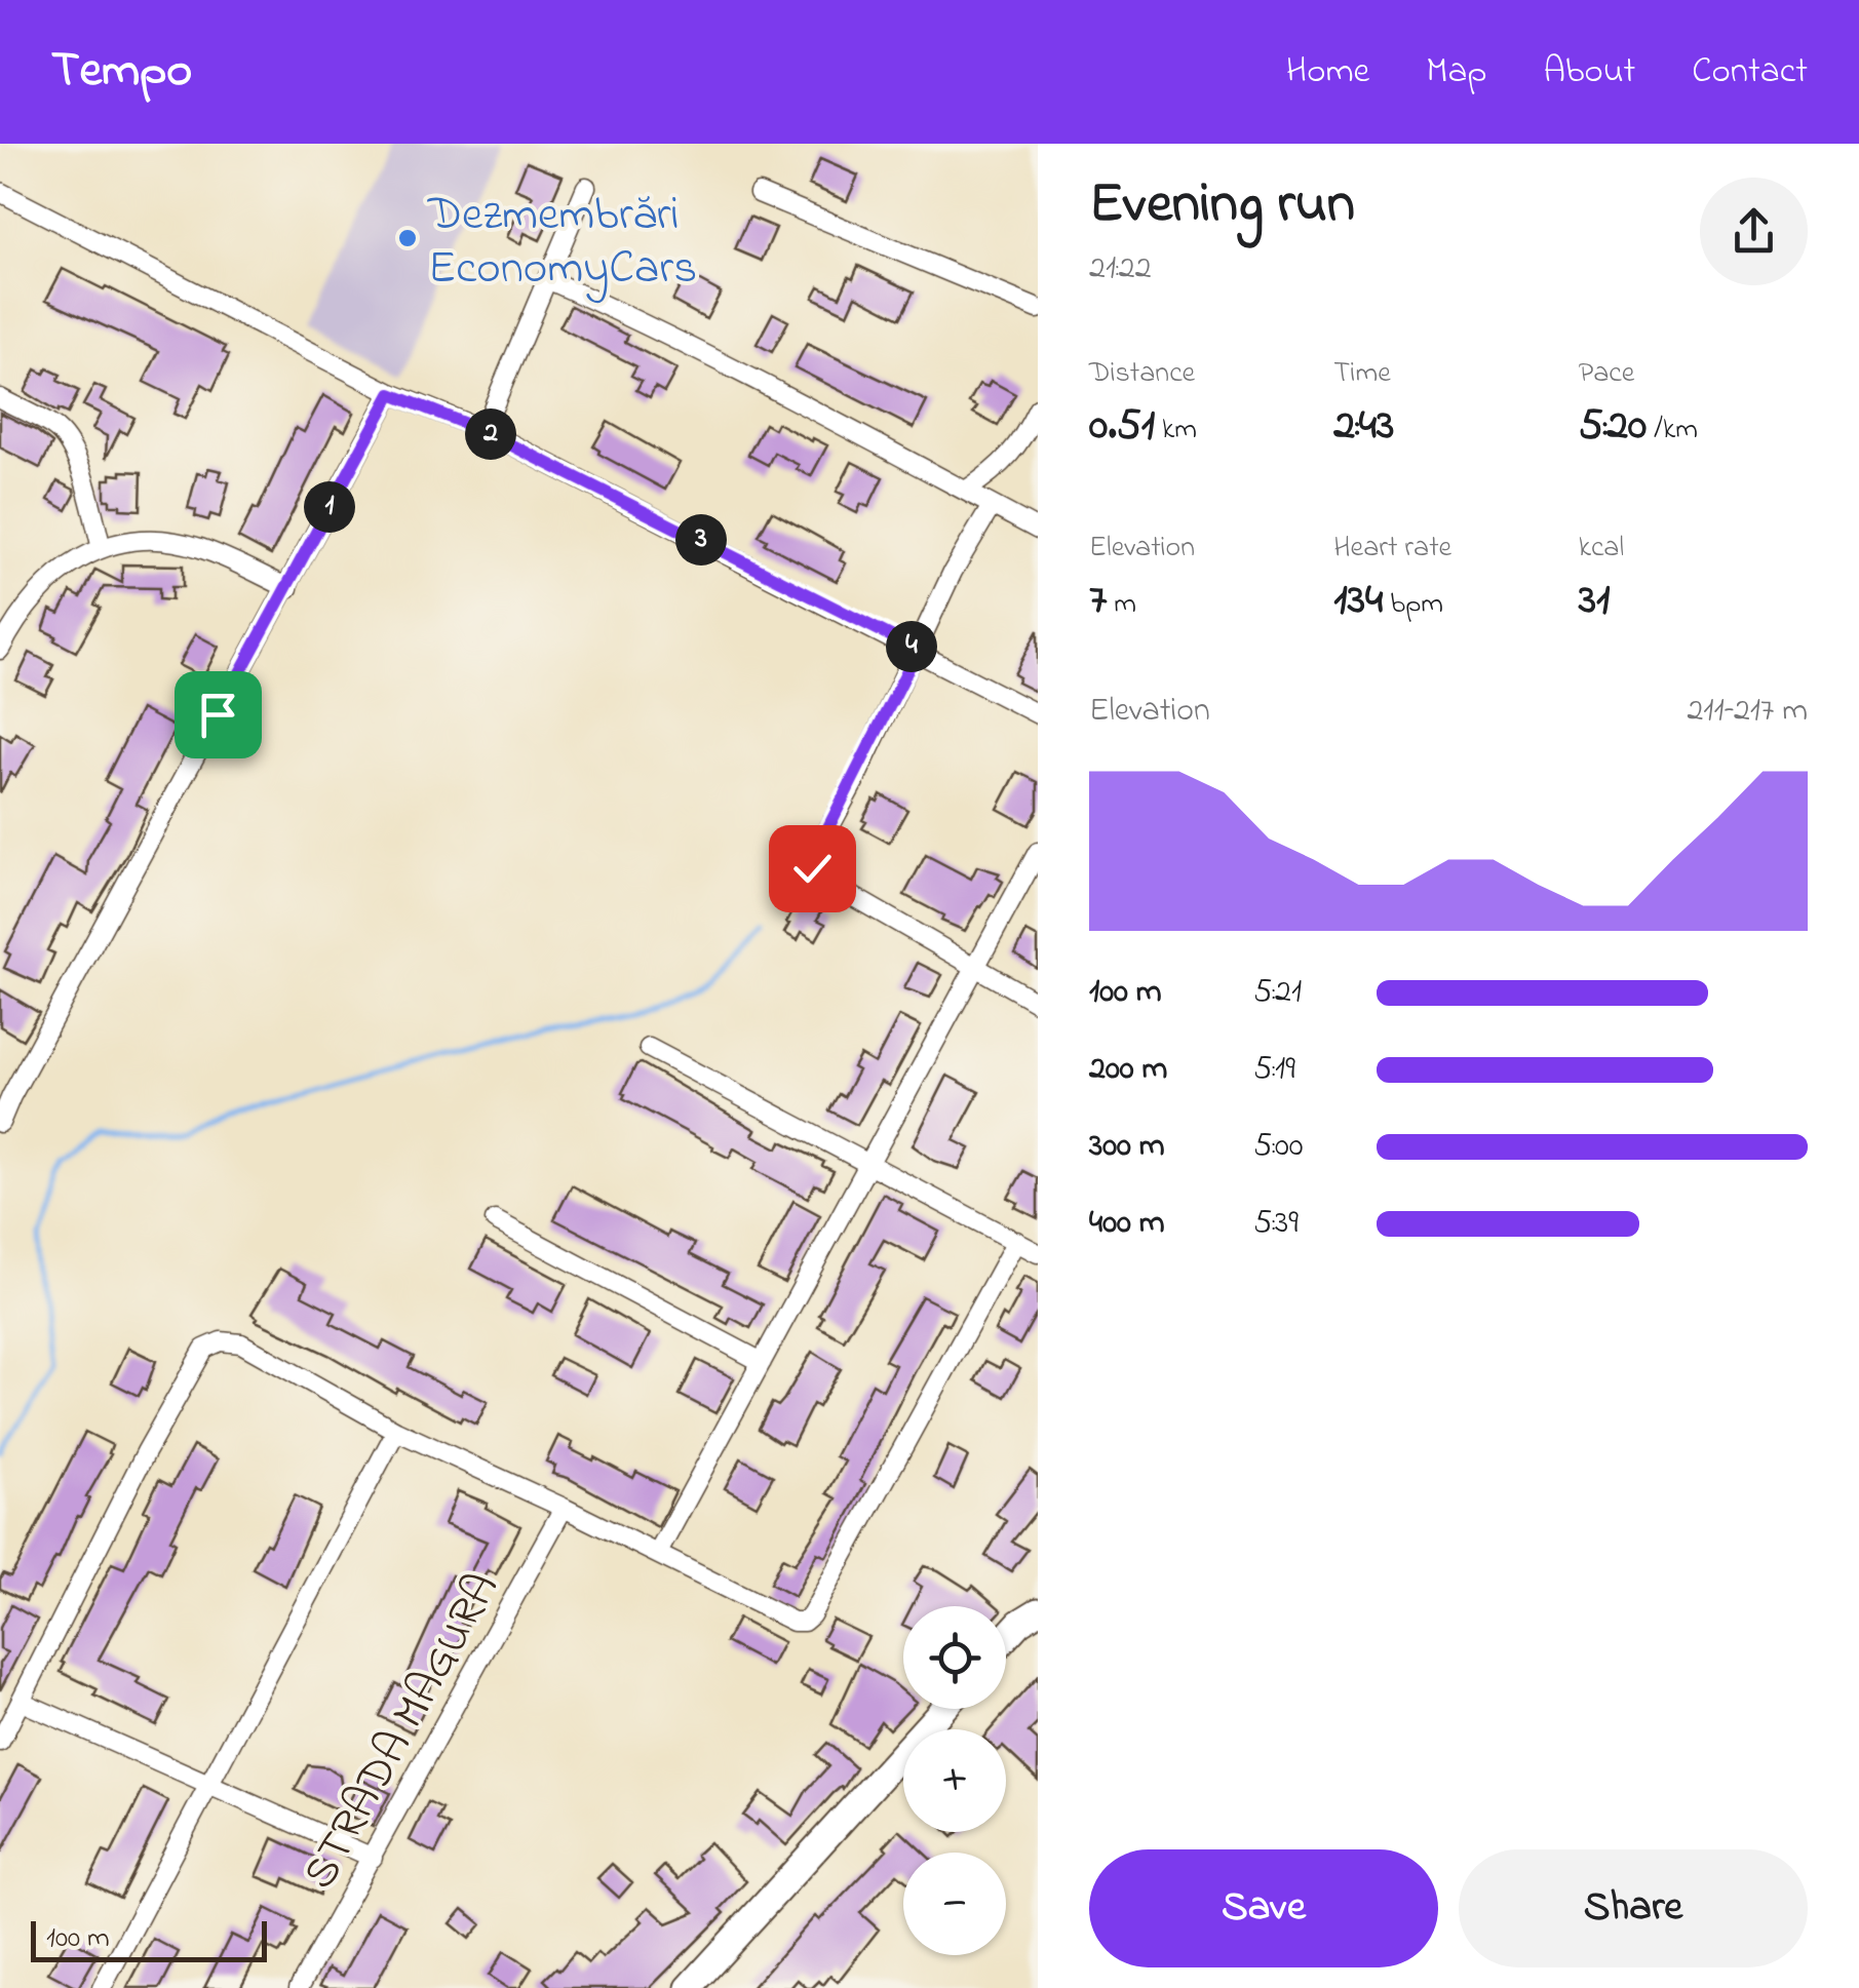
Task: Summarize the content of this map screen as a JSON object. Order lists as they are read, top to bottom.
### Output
{
  "streets": {
    "street": ["STRADA MAGURA"]
  },
  "places": ["Dezmembrări EconomyCars"],
  "scale_bar": "100 m",
  "page": {
    "header": "Tempo",
    "nav": [
      "Home",
      "Map",
      "About",
      "Contact"
    ],
    "heading": ["Evening run", "21:22"],
    "stats": [
      ["Distance", "0.51 km"],
      ["Time", "2:43"],
      ["Pace", "5:20 /km"],
      ["Elevation", "7 m"],
      ["Heart rate", "134 bpm"],
      ["kcal", "31"]
    ],
    "pins": [
      "2",
      "1",
      "3",
      "4"
    ],
    "chart": ["Elevation", "211–217 m"],
    "list": [
      {
        "name": "100 m",
        "note": "5:21"
      },
      {
        "name": "200 m",
        "note": "5:19"
      },
      {
        "name": "300 m",
        "note": "5:00"
      },
      {
        "name": "400 m",
        "note": "5:39"
      }
    ],
    "map_buttons": ["+", "−"],
    "buttons": ["Save", "Share"],
    "scale": "100 m"
  }
}
